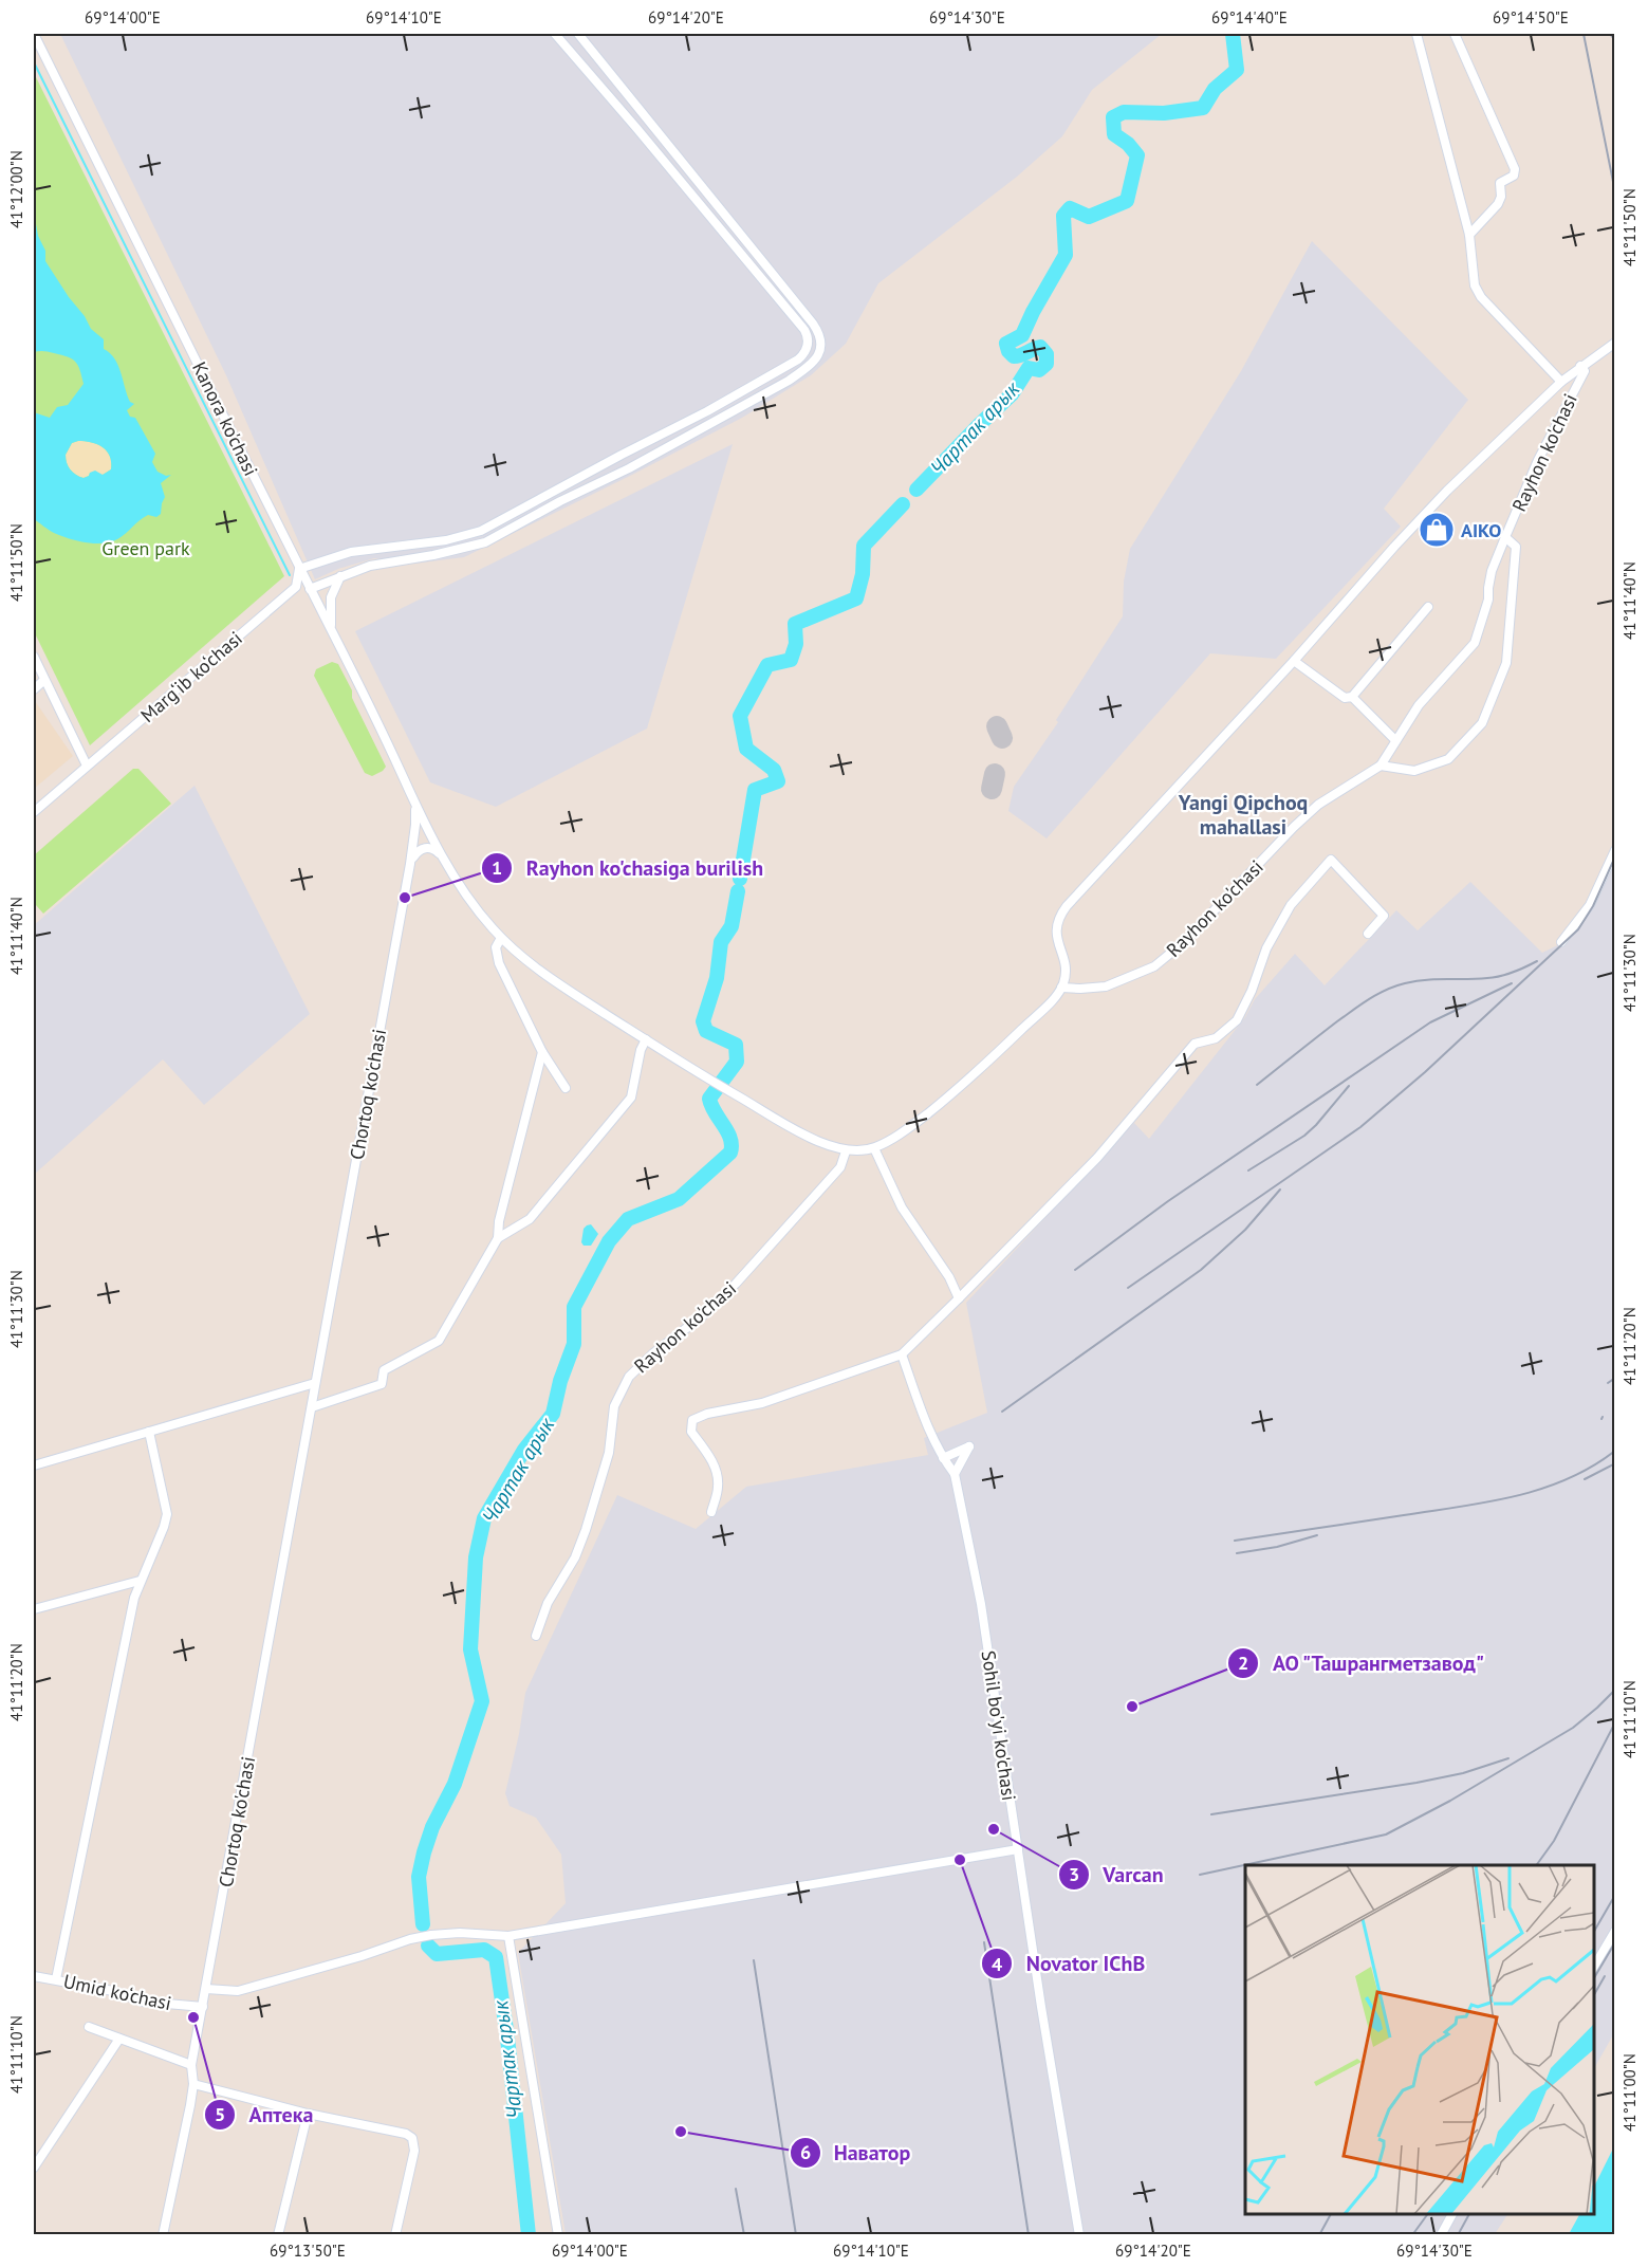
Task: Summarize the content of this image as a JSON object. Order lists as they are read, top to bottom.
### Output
{
  "streets": {
    "street": [
      "Kanora ko'chasi",
      "Rayhon ko'chasi",
      "Marg‘ib ko‘chasi",
      "Chortoq ko'chasi",
      "Sohil bo'yi ko'chasi",
      "Umid ko‘chasi"
    ]
  },
  "crossings": [
    ["Kanora ko'chasi", "Chortoq ko'chasi"],
    ["Chortoq ko'chasi", "Umid ko‘chasi"]
  ],
  "districts": ["Yangi Qipchoq mahallasi"],
  "water": ["Чартак арык"],
  "parks": ["Green park"],
  "places": {
    "shop": ["AIKO"],
    "other": [
      "Rayhon ko'chasiga burilish",
      "АО \"Ташрангметзавод\"",
      "Varcan",
      "Novator IChB",
      "Аптека",
      "Наватор"
    ]
  },
  "coordinates": [
    "69°14'00\"E",
    "69°14'10\"E",
    "69°14'20\"E",
    "69°14'30\"E",
    "69°14'40\"E",
    "69°14'50\"E",
    "41°12'00\"N",
    "41°11'50\"N",
    "41°11'40\"N",
    "41°11'30\"N",
    "41°11'20\"N",
    "41°11'10\"N",
    "41°11'00\"N",
    "69°13'50\"E"
  ]
}
